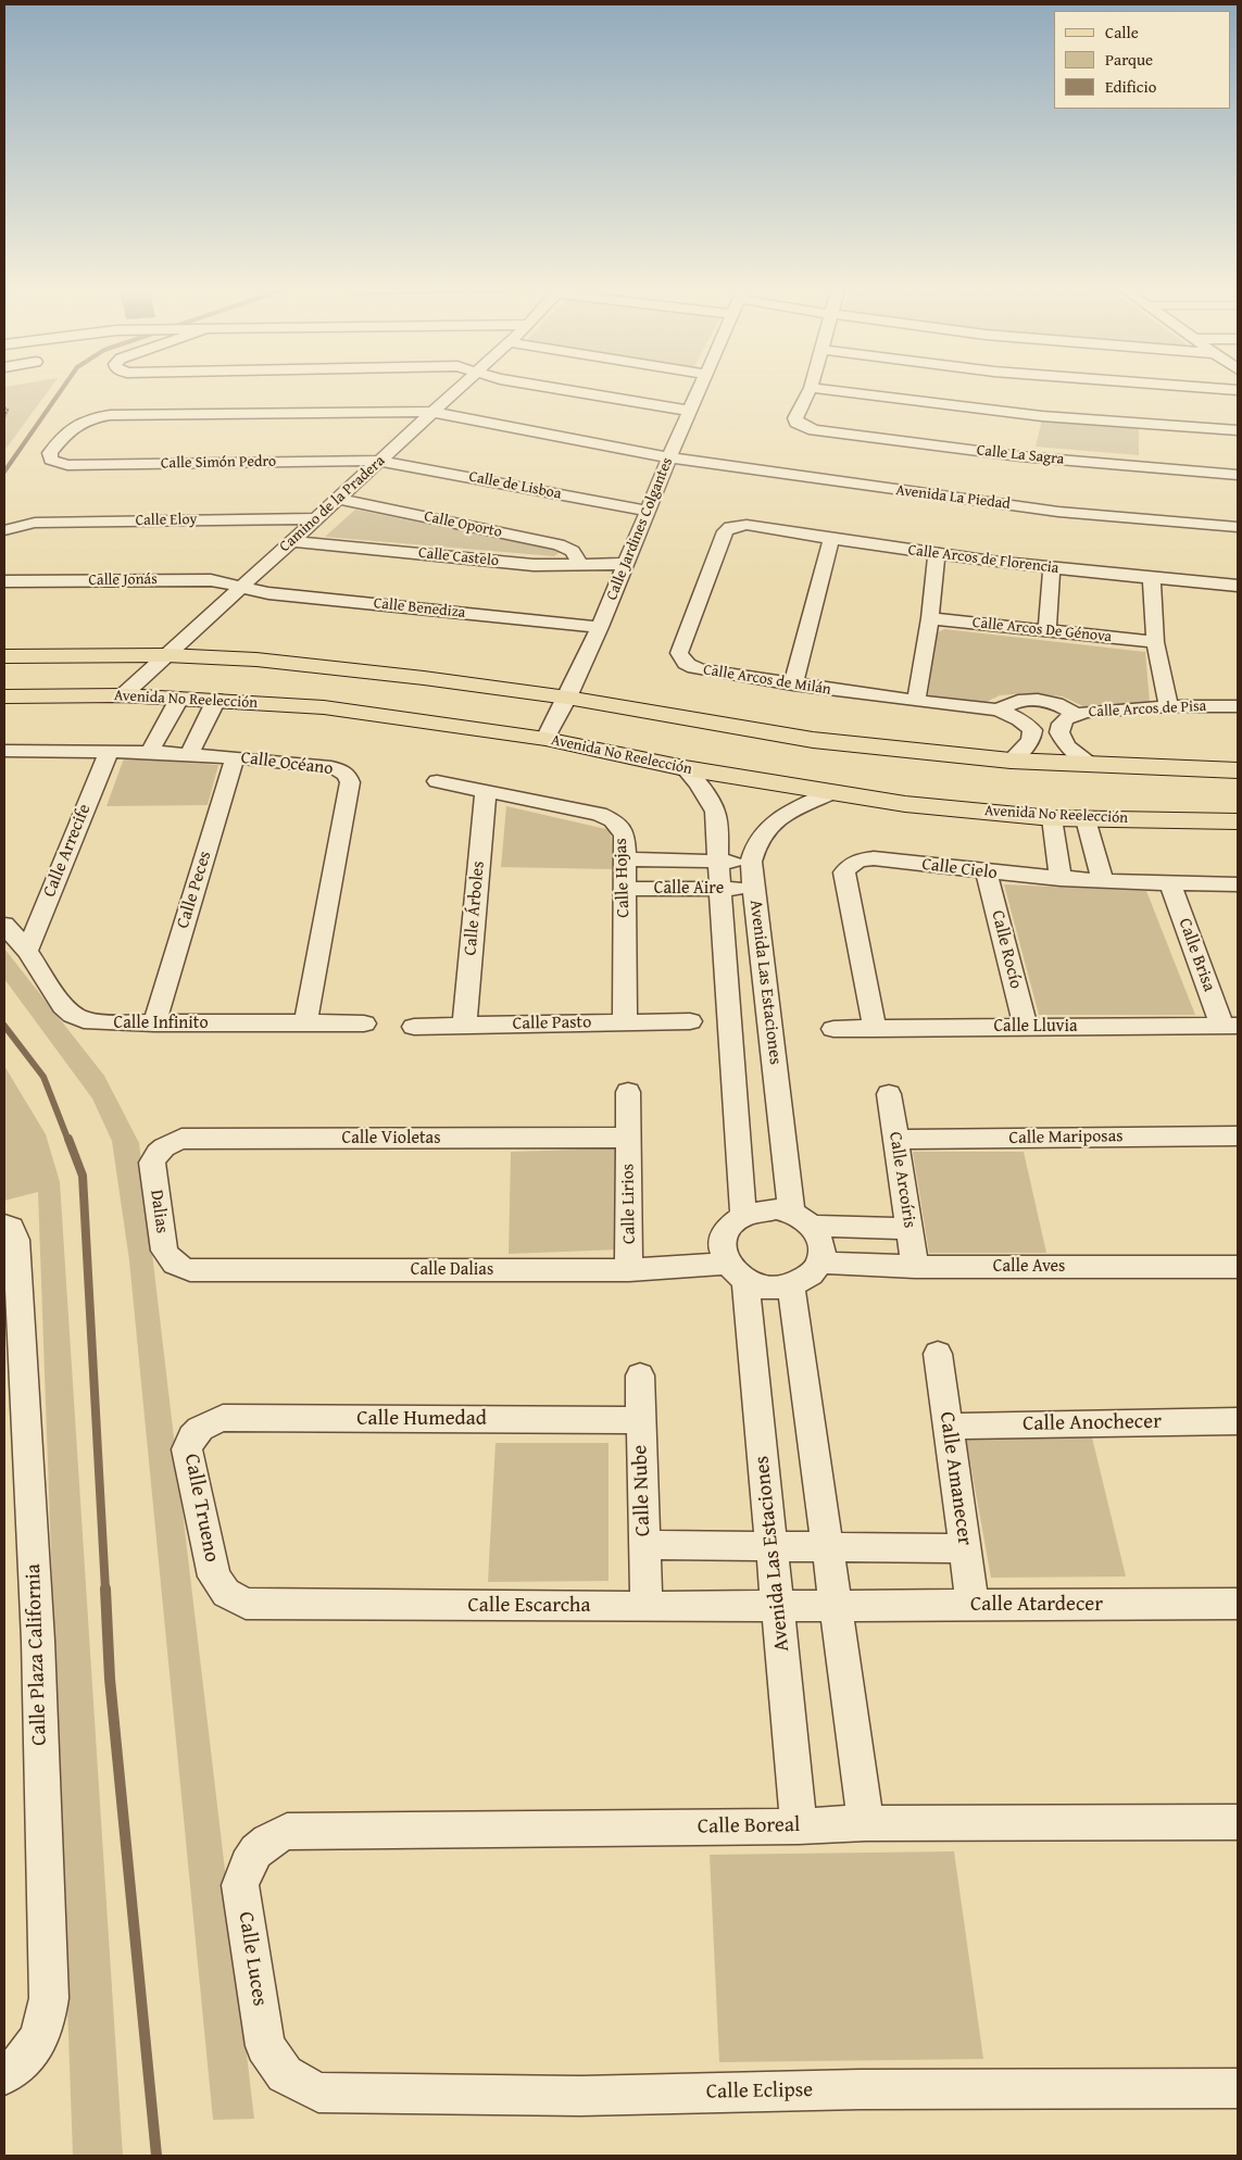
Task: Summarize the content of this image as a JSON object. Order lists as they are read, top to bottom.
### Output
{
  "streets": {
    "main road": ["Avenida No Reelección"],
    "street": [
      "Calle La Sagra",
      "Calle Simón Pedro",
      "Calle de Lisboa",
      "Avenida La Piedad",
      "Camino de la Pradera",
      "Calle Eloy",
      "Calle Oporto",
      "Calle Jardines Colgantes",
      "Calle Castelo",
      "Calle Arcos de Florencia",
      "Calle Jonás",
      "Calle Benediza",
      "Calle Arcos De Génova",
      "Calle Arcos de Milán",
      "Calle Arcos de Pisa",
      "Calle Océano",
      "Calle Arrecife",
      "Calle Cielo",
      "Calle Hojas",
      "Calle Aire",
      "Calle Peces",
      "Calle Árboles",
      "Calle Rocío",
      "Calle Brisa",
      "Avenida Las Estaciones",
      "Calle Infinito",
      "Calle Pasto",
      "Calle Lluvia",
      "Calle Mariposas",
      "Calle Violetas",
      "Calle Arcoíris",
      "Calle Lirios",
      "Dalias",
      "Calle Aves",
      "Calle Dalias",
      "Calle Humedad",
      "Calle Anochecer",
      "Calle Amanecer",
      "Calle Nube",
      "Calle Trueno",
      "Calle Atardecer",
      "Calle Escarcha",
      "Calle Plaza California",
      "Calle Boreal",
      "Calle Luces",
      "Calle Eclipse"
    ]
  },
  "crossings": [
    ["Calle Simón Pedro", "Calle de Lisboa"],
    ["Calle Simón Pedro", "Avenida La Piedad"],
    ["Calle Simón Pedro", "Camino de la Pradera"],
    ["Calle de Lisboa", "Camino de la Pradera"],
    ["Calle de Lisboa", "Calle Jardines Colgantes"],
    ["Avenida La Piedad", "Camino de la Pradera"],
    ["Avenida La Piedad", "Calle Jardines Colgantes"],
    ["Camino de la Pradera", "Calle Eloy"],
    ["Camino de la Pradera", "Calle Oporto"],
    ["Camino de la Pradera", "Calle Castelo"],
    ["Camino de la Pradera", "Calle Jonás"],
    ["Camino de la Pradera", "Calle Benediza"],
    ["Camino de la Pradera", "Avenida No Reelección"],
    ["Calle Oporto", "Calle Castelo"],
    ["Calle Jardines Colgantes", "Calle Castelo"],
    ["Calle Jardines Colgantes", "Calle Benediza"],
    ["Calle Jardines Colgantes", "Avenida No Reelección"],
    ["Calle Arcos de Florencia", "Calle Arcos de Milán"],
    ["Calle Jonás", "Calle Benediza"],
    ["Calle Arcos de Milán", "Calle Arcos de Pisa"],
    ["Avenida No Reelección", "Avenida Las Estaciones"],
    ["Calle Océano", "Calle Arrecife"],
    ["Calle Océano", "Calle Peces"],
    ["Calle Océano", "Calle Infinito"],
    ["Calle Arrecife", "Calle Infinito"],
    ["Calle Cielo", "Calle Rocío"],
    ["Calle Cielo", "Calle Brisa"],
    ["Calle Cielo", "Calle Lluvia"],
    ["Calle Hojas", "Calle Aire"],
    ["Calle Hojas", "Calle Árboles"],
    ["Calle Hojas", "Calle Pasto"],
    ["Calle Aire", "Avenida Las Estaciones"],
    ["Calle Peces", "Calle Infinito"],
    ["Calle Árboles", "Calle Pasto"],
    ["Calle Rocío", "Calle Lluvia"],
    ["Calle Brisa", "Calle Lluvia"],
    ["Avenida Las Estaciones", "Calle Aves"],
    ["Avenida Las Estaciones", "Calle Dalias"],
    ["Avenida Las Estaciones", "Calle Escarcha"],
    ["Avenida Las Estaciones", "Calle Boreal"],
    ["Calle Mariposas", "Calle Arcoíris"],
    ["Calle Violetas", "Calle Lirios"],
    ["Calle Violetas", "Dalias"],
    ["Calle Arcoíris", "Calle Aves"],
    ["Calle Lirios", "Calle Dalias"],
    ["Dalias", "Calle Dalias"],
    ["Calle Aves", "Calle Dalias"],
    ["Calle Humedad", "Calle Nube"],
    ["Calle Humedad", "Calle Trueno"],
    ["Calle Anochecer", "Calle Amanecer"],
    ["Calle Amanecer", "Calle Atardecer"],
    ["Calle Nube", "Calle Escarcha"],
    ["Calle Trueno", "Calle Escarcha"],
    ["Calle Atardecer", "Calle Escarcha"],
    ["Calle Boreal", "Calle Luces"],
    ["Calle Luces", "Calle Eclipse"]
  ],
  "legend": ["Calle", "Parque", "Edificio"]
}
